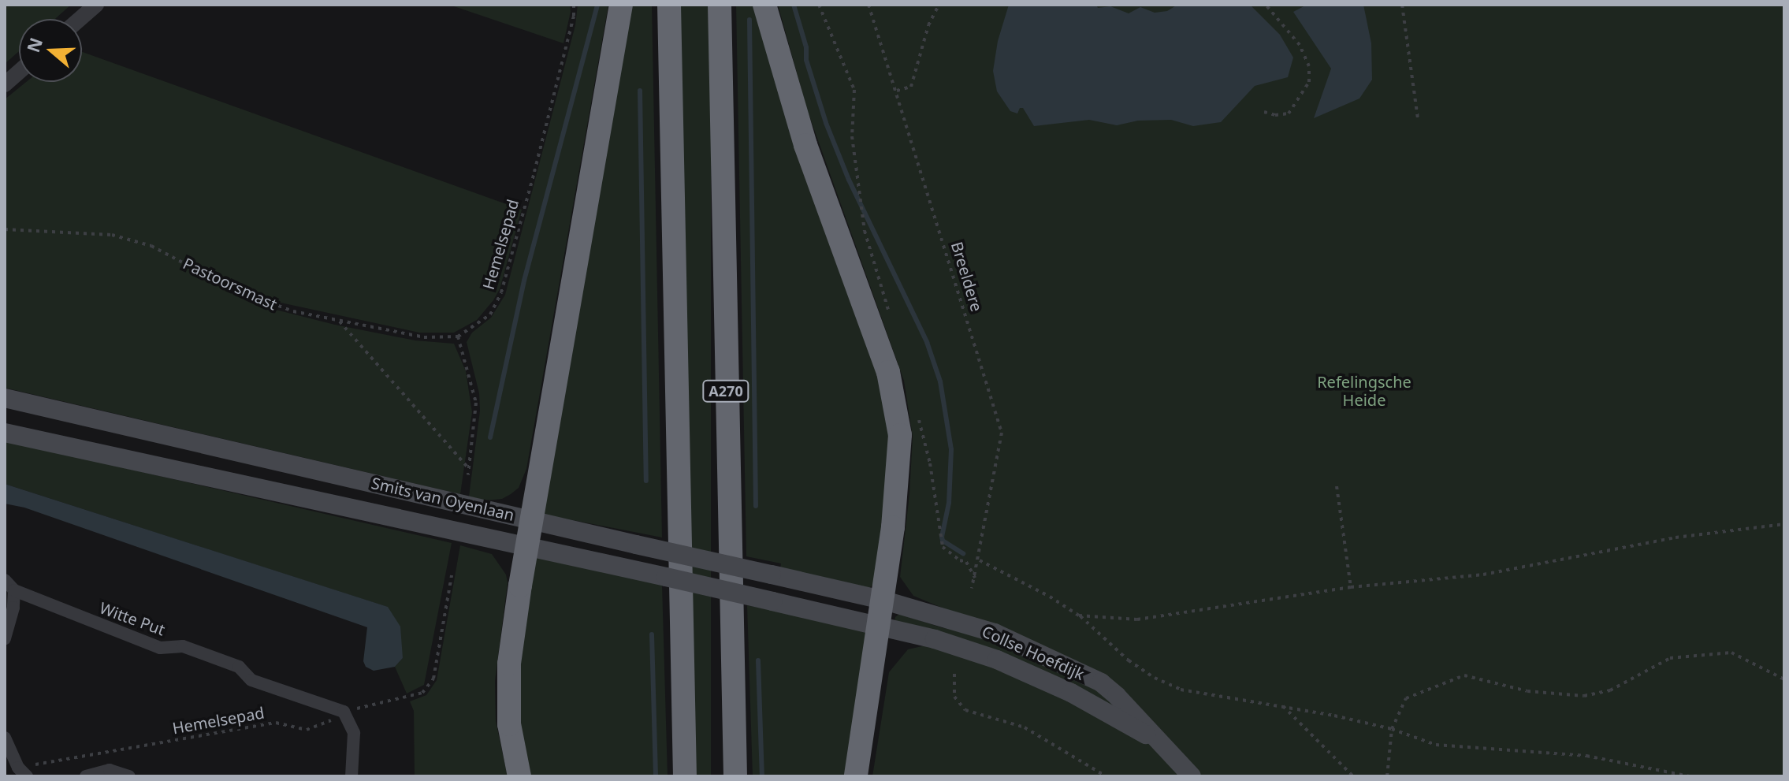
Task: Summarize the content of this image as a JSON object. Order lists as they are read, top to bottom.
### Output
{
  "streets": {
    "highway": ["A270"],
    "main road": ["Smits van Oyenlaan", "Collse Hoefdijk"],
    "street": ["Witte Put"],
    "path": ["Hemelsepad", "Breeldere", "Pastoorsmast"]
  },
  "crossings": [
    ["Hemelsepad", "Pastoorsmast"],
    ["Hemelsepad", "Witte Put"],
    ["Smits van Oyenlaan", "Collse Hoefdijk"]
  ],
  "parks": ["Refelingsche Heide"],
  "north": "left"
}
